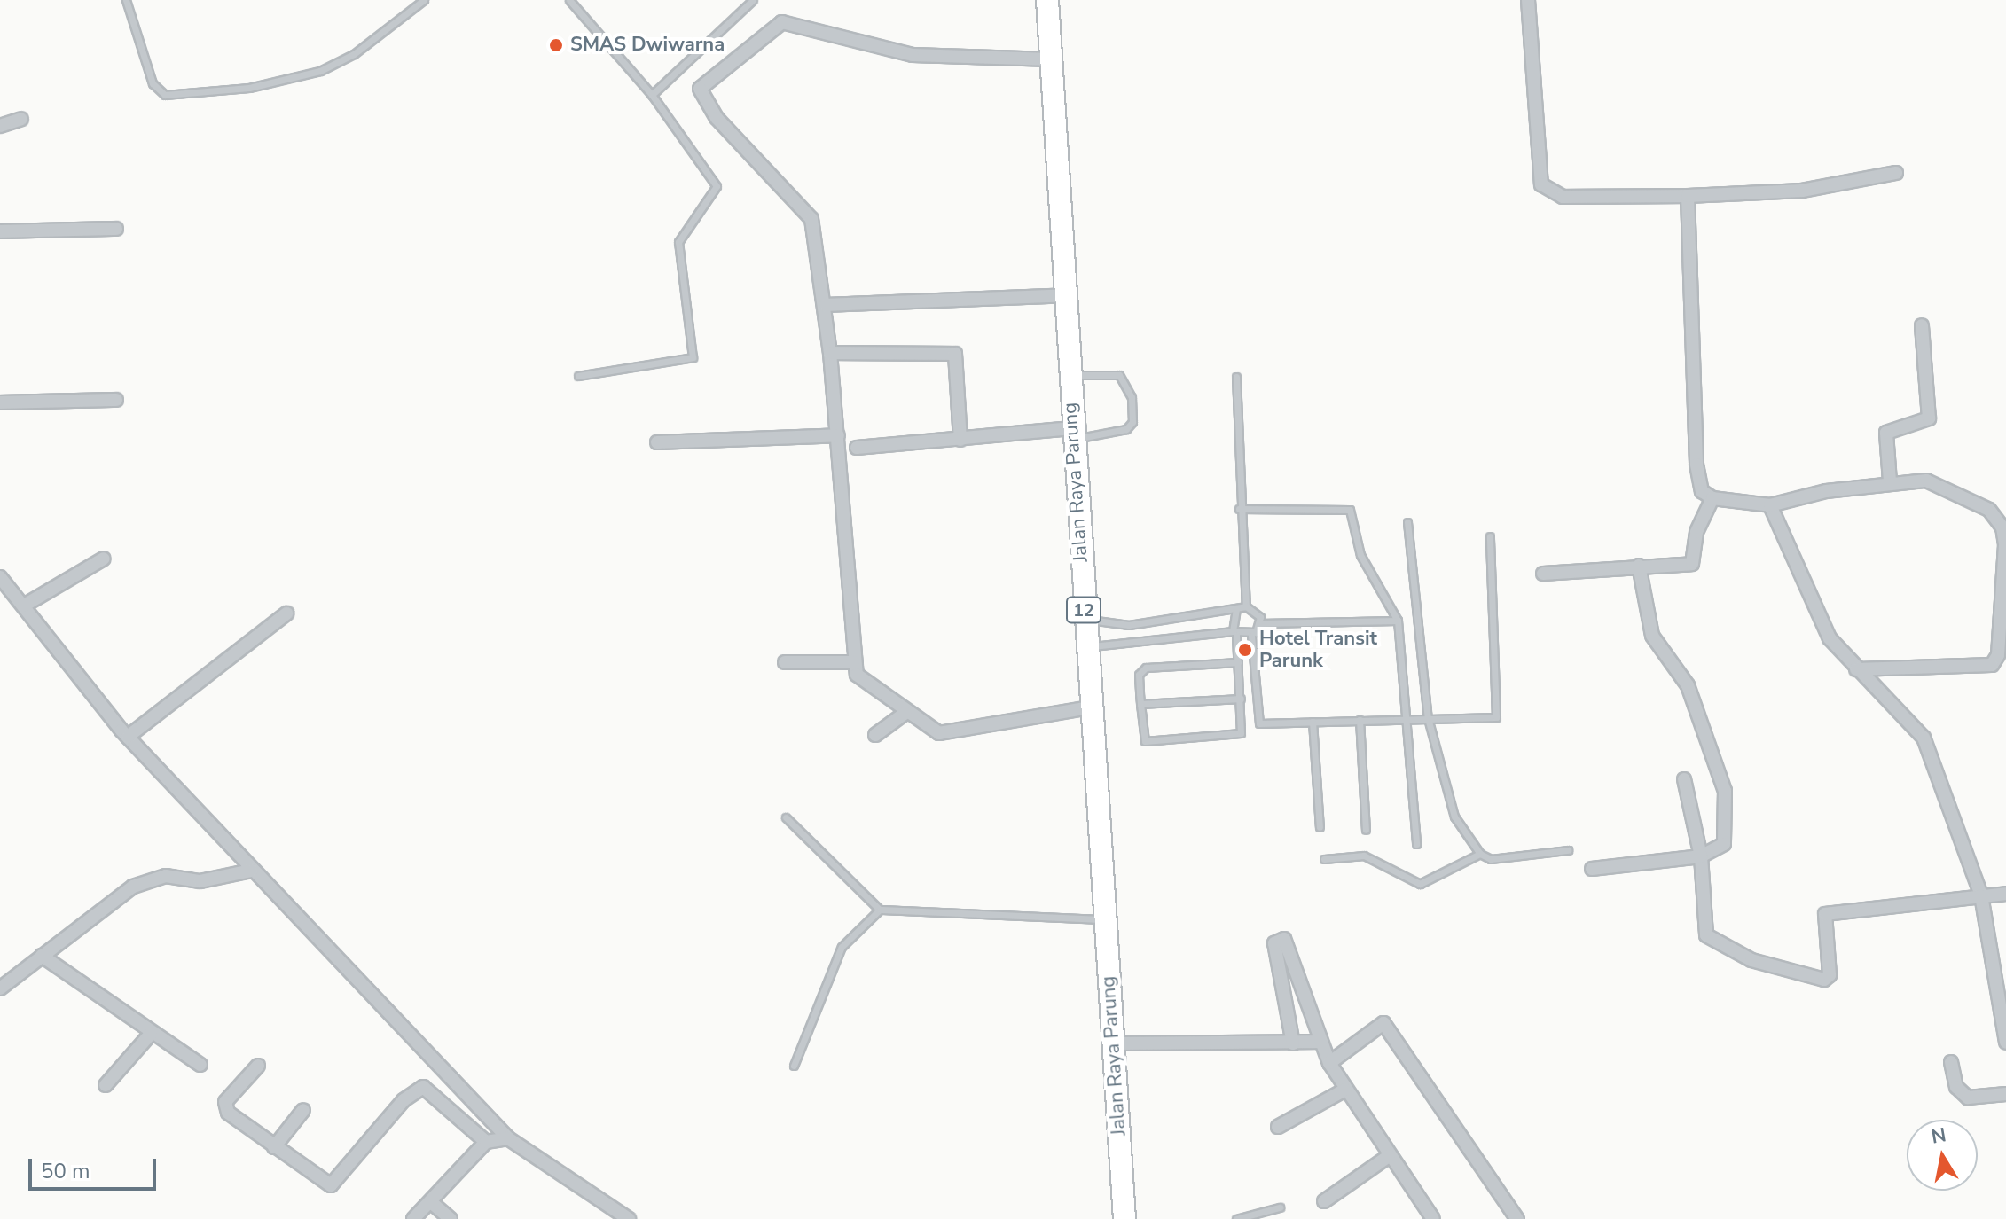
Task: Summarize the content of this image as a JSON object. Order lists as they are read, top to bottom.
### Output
{
  "streets": {
    "highway": ["Jalan Raya Parung", "12"]
  },
  "places": ["SMAS Dwiwarna", "Hotel Transit Parunk"],
  "scale_bar": "50 m",
  "north": "top"
}
